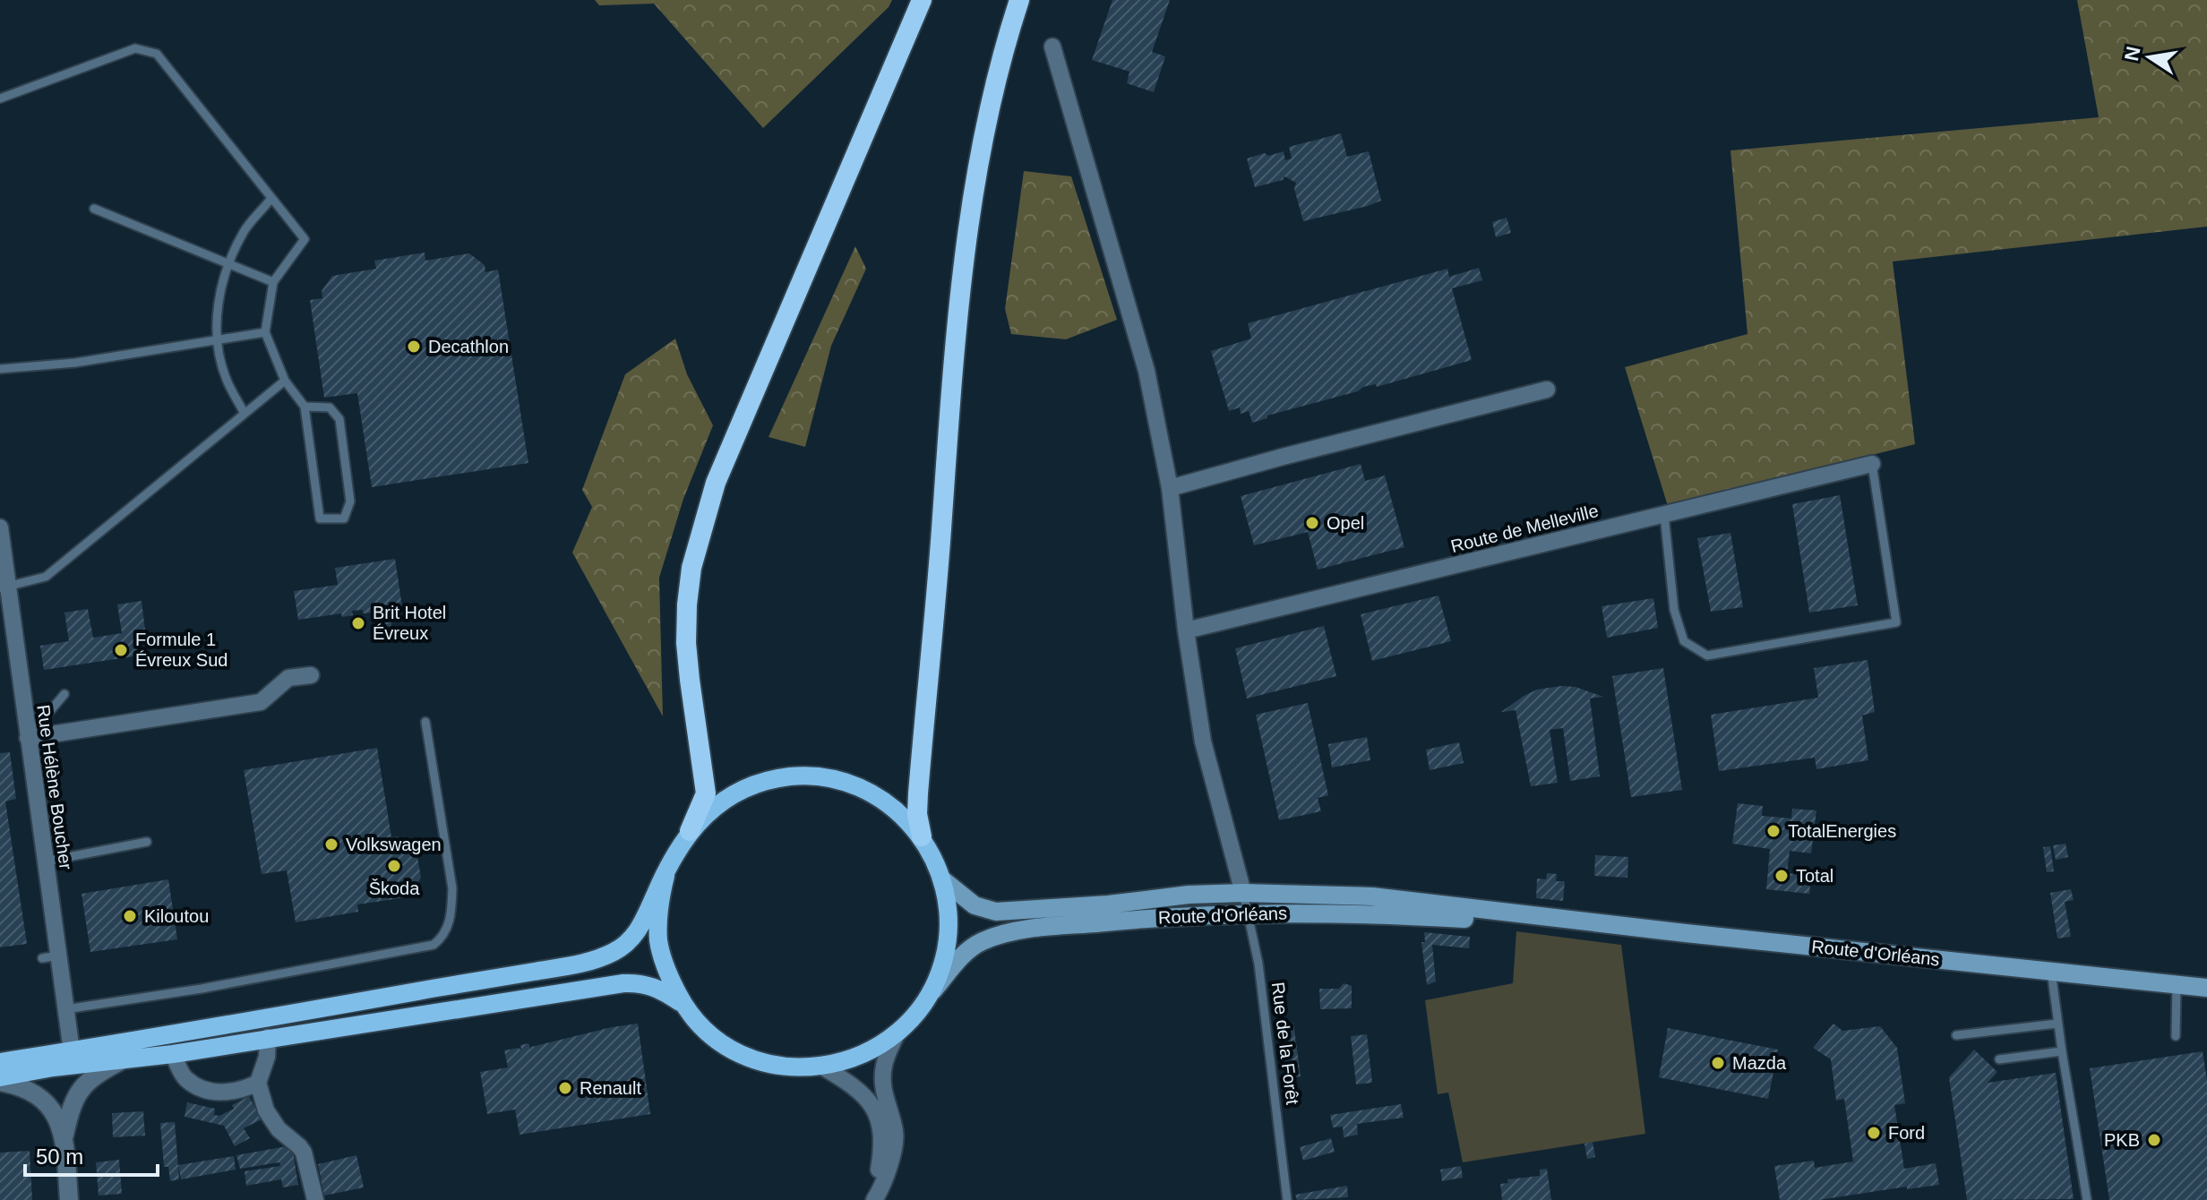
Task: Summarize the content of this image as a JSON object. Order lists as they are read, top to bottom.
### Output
{
  "streets": {
    "main road": ["Route d'Orléans"],
    "street": ["Route de Melleville", "Rue Hélène Boucher"],
    "lane": ["Rue de la Forêt"]
  },
  "crossings": [
    ["Route d'Orléans", "Rue de la Forêt"]
  ],
  "places": [
    "Decathlon",
    "Opel",
    "Brit Hotel Évreux",
    "Formule 1 Évreux Sud",
    "TotalEnergies",
    "Volkswagen",
    "Škoda",
    "Total",
    "Kiloutou",
    "Mazda",
    "Renault",
    "Ford",
    "PKB"
  ],
  "scale_bar": "50 m",
  "north": "left"
}
